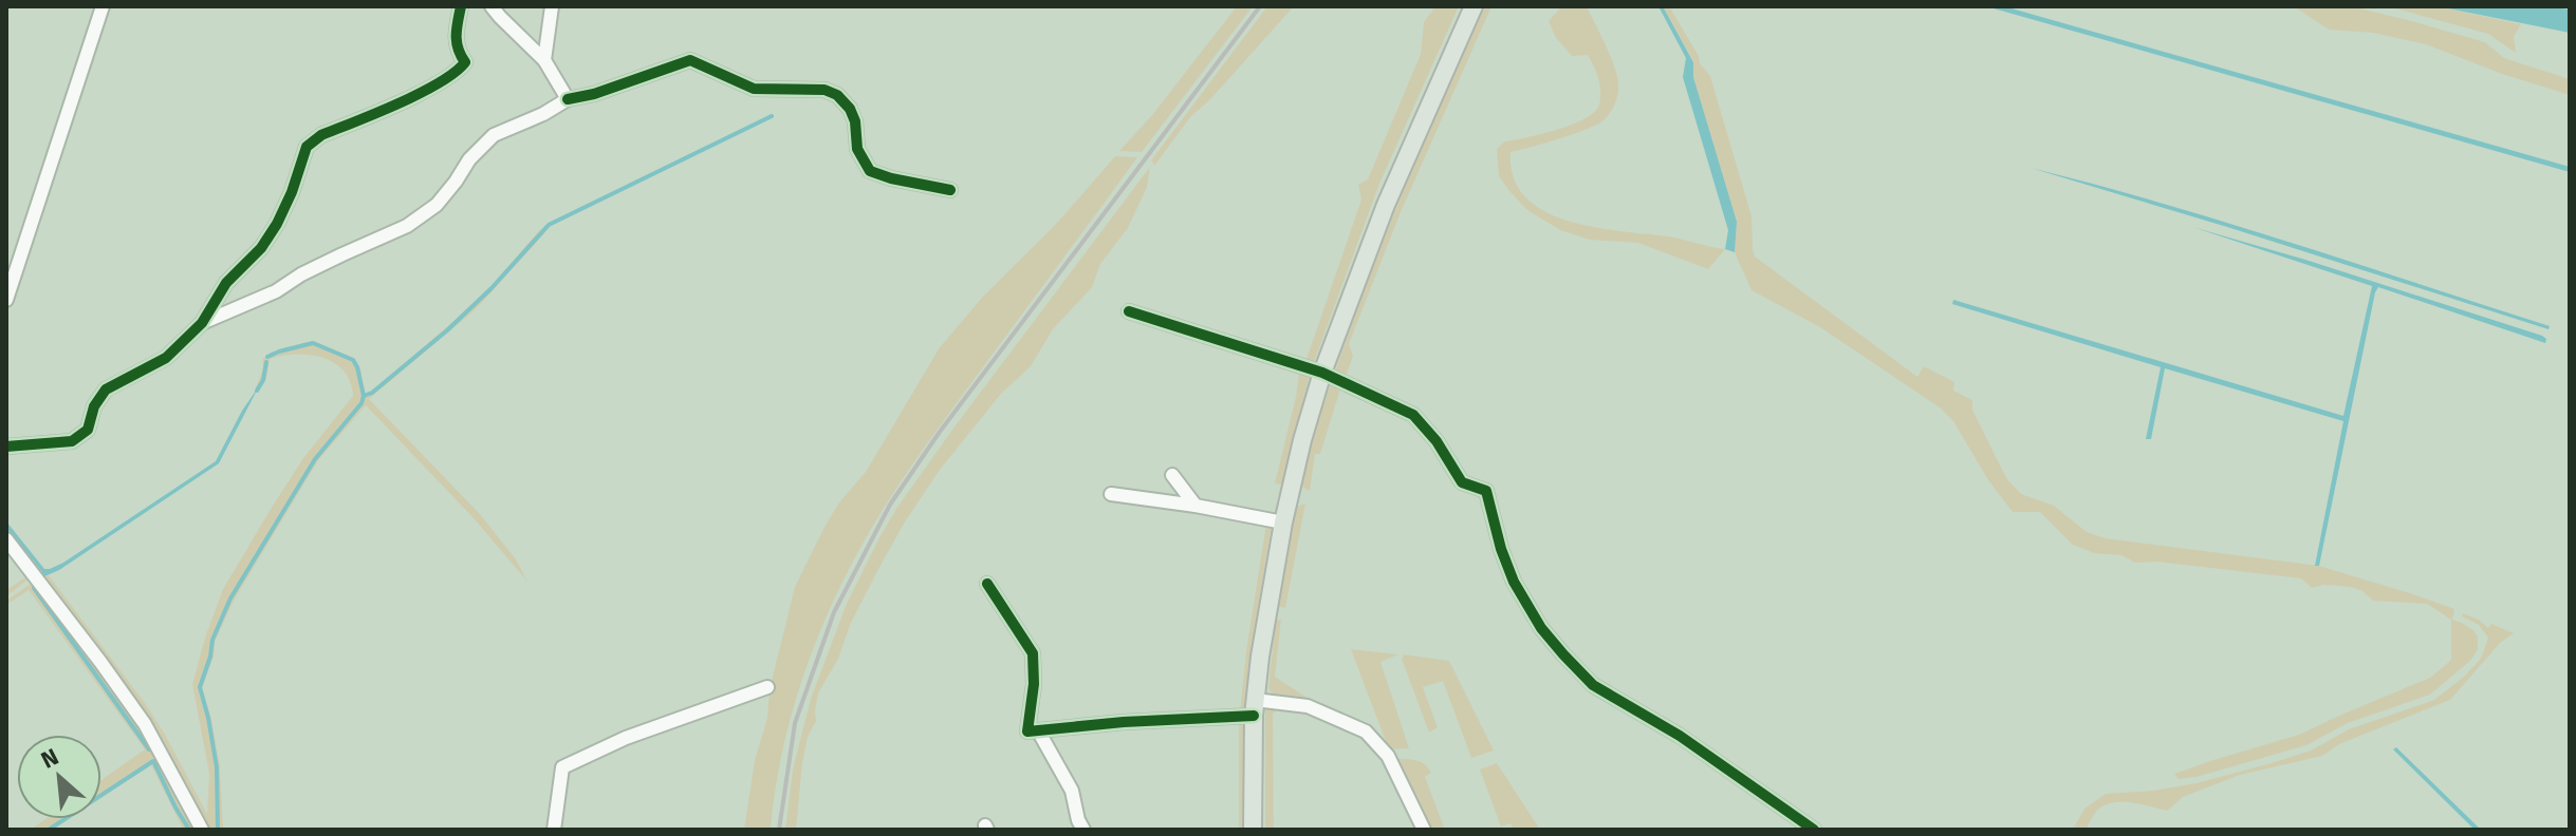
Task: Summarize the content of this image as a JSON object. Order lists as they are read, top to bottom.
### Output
{
  "north": "top left"
}
